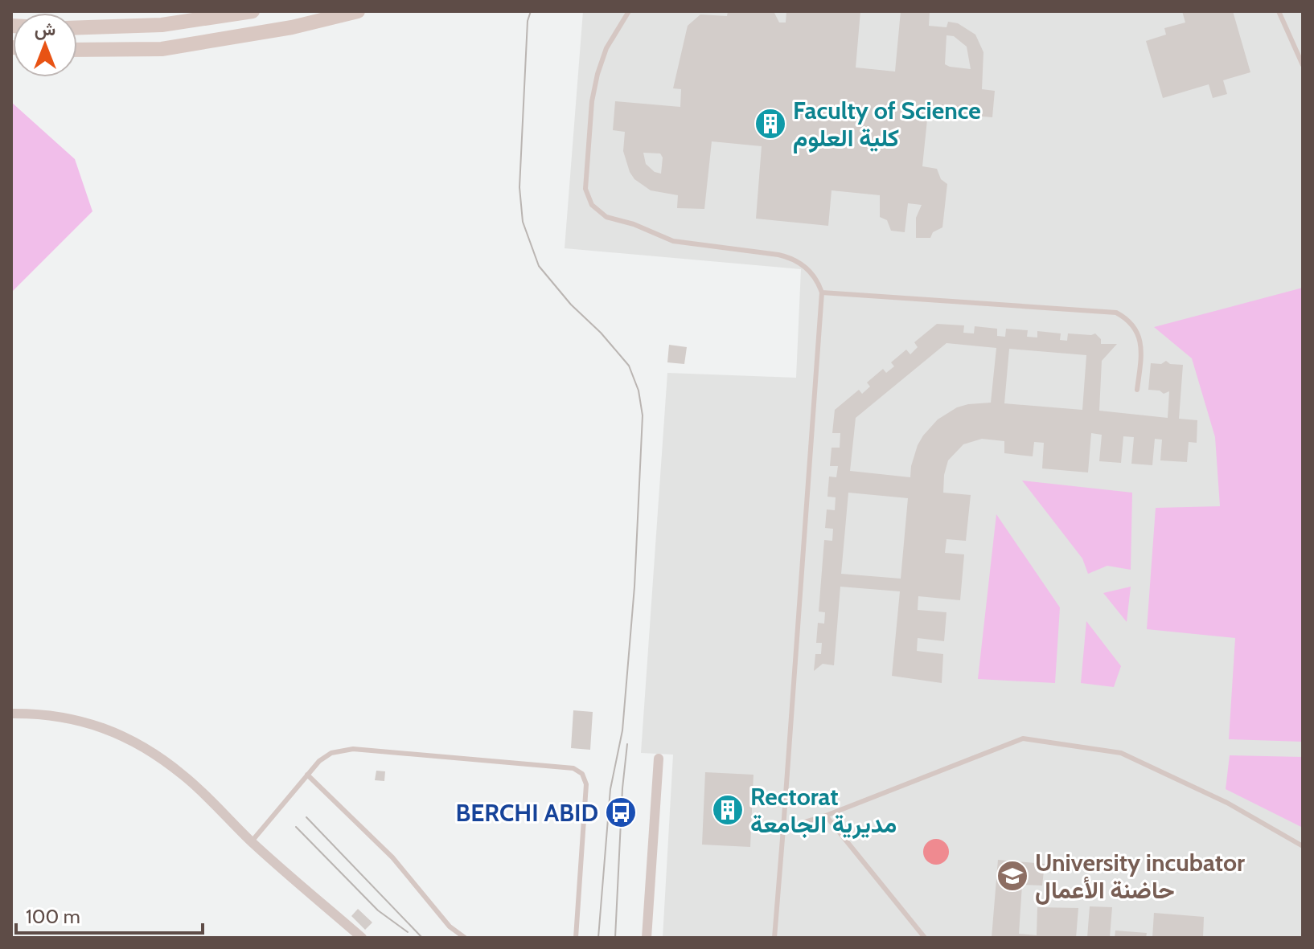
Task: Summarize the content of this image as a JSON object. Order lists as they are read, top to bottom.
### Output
{
  "places": {
    "building": ["Faculty of Science كلية العلوم", "Rectorat مديرية الجامعة"],
    "bus stop": ["BERCHI ABID"],
    "school or university": ["University incubator حاضنة الأعمال"]
  },
  "scale_bar": "100 m",
  "north": "top"
}
